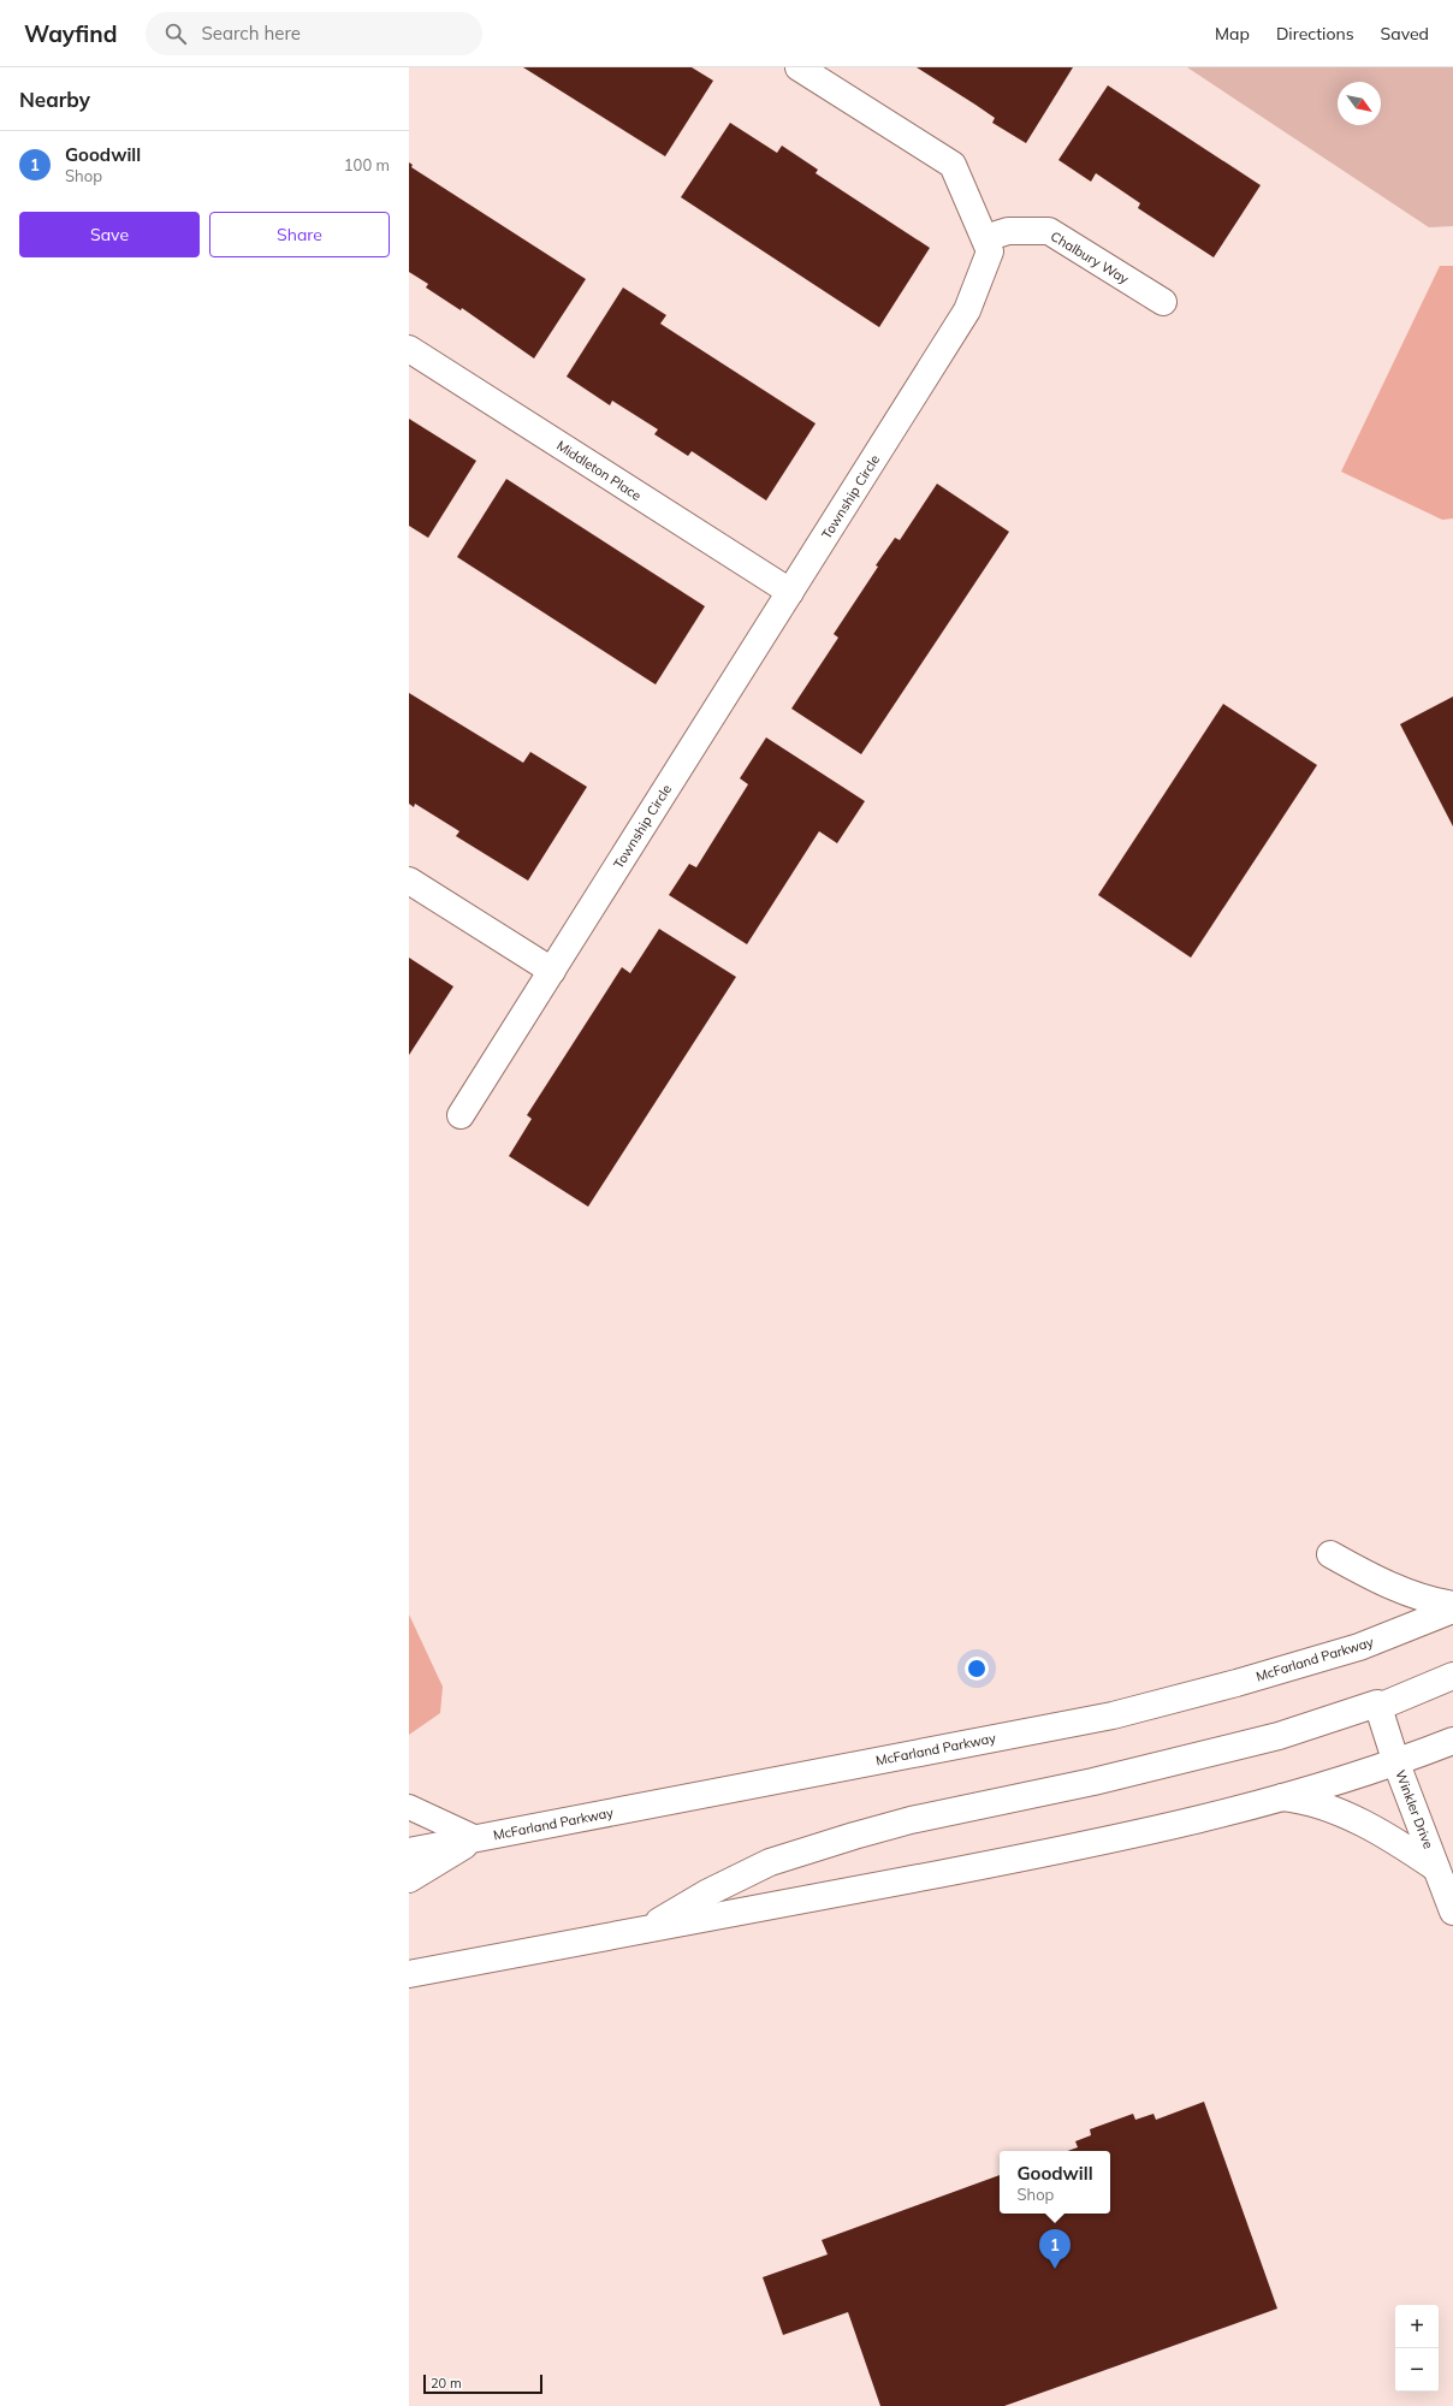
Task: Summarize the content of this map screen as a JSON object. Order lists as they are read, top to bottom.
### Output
{
  "streets": {
    "main road": [
      "Chalbury Way",
      "Middleton Place",
      "Township Circle",
      "McFarland Parkway",
      "Winkler Drive"
    ]
  },
  "crossings": [
    ["Chalbury Way", "Township Circle"],
    ["Middleton Place", "Township Circle"]
  ],
  "scale_bar": "20 m",
  "north": "bottom right",
  "page": {
    "header": "Wayfind",
    "search": "Search here",
    "nav": ["Map", "Directions", "Saved"],
    "heading": "Nearby",
    "list": [
      {
        "mark": "1",
        "name": "Goodwill",
        "note": "Shop",
        "value": "100 m"
      }
    ],
    "buttons": ["Save", "Share"],
    "popup": ["Goodwill", "Shop"],
    "pins": "1",
    "map_buttons": ["+", "−"],
    "scale": "20 m"
  }
}
